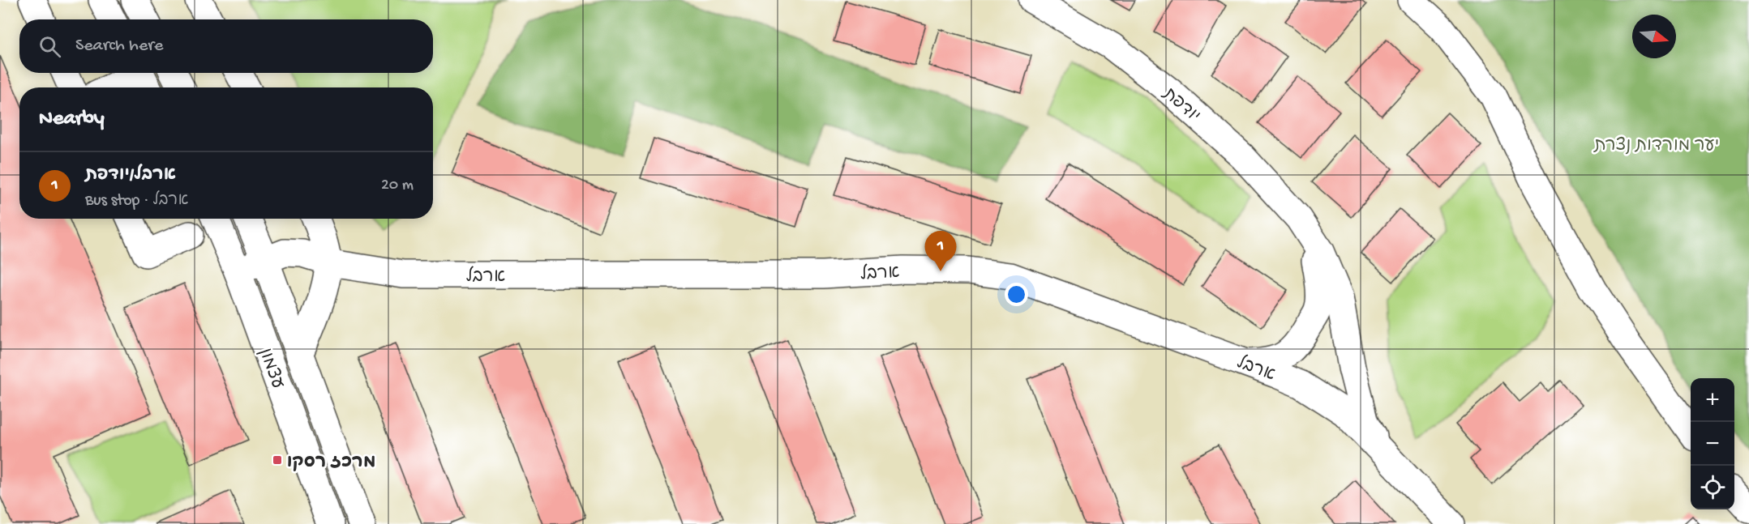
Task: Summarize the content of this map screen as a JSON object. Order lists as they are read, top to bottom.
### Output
{
  "streets": {
    "street": ["יודפת", "ארבל", "עצמון"]
  },
  "crossings": [
    ["יודפת", "ארבל"],
    ["ארבל", "עצמון"]
  ],
  "parks": ["יער מורדות נצרת"],
  "places": {
    "transit": ["מרכז רסקו"]
  },
  "north": "right",
  "page": {
    "search": "Search here",
    "heading": "Nearby",
    "list": [
      {
        "mark": "1",
        "name": "ארבל/יודפת",
        "note": "Bus stop · ארבל",
        "value": "20 m"
      }
    ],
    "pins": "1",
    "map_buttons": ["+", "−"]
  }
}
